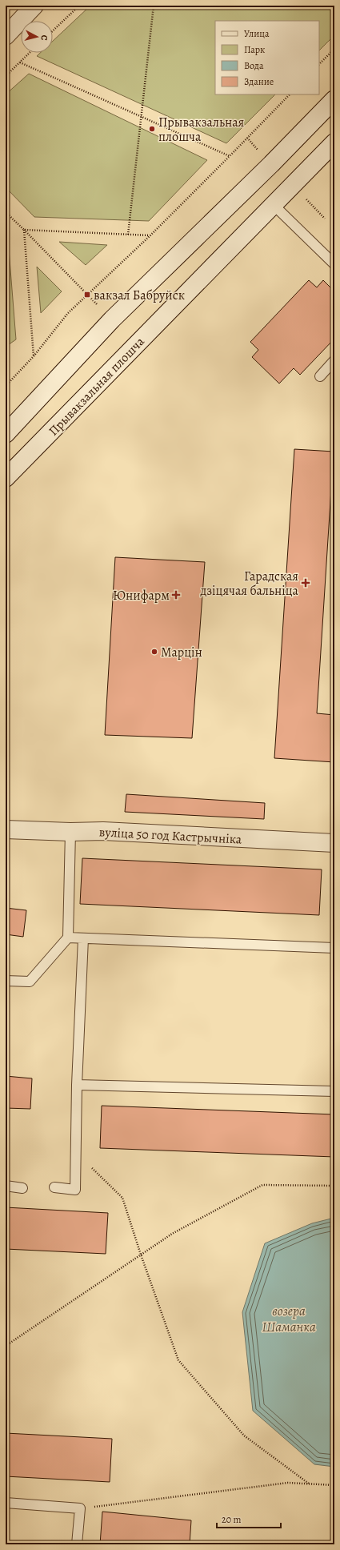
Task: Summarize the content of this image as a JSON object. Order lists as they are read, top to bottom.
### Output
{
  "streets": {
    "main road": ["Прывакзальная плошча", "вуліца 50 год Кастрычніка"]
  },
  "water": ["возера Шаманка"],
  "places": {
    "other": ["Прывакзальная плошча", "Марцін"],
    "transit": ["вакзал Бабруйск"],
    "health": ["Гарадская дзіцячая бальніца", "Юнифарм"]
  },
  "legend": [
    "Улица",
    "Парк",
    "Вода",
    "Здание"
  ],
  "scale_bar": "20 m",
  "north": "right"
}
